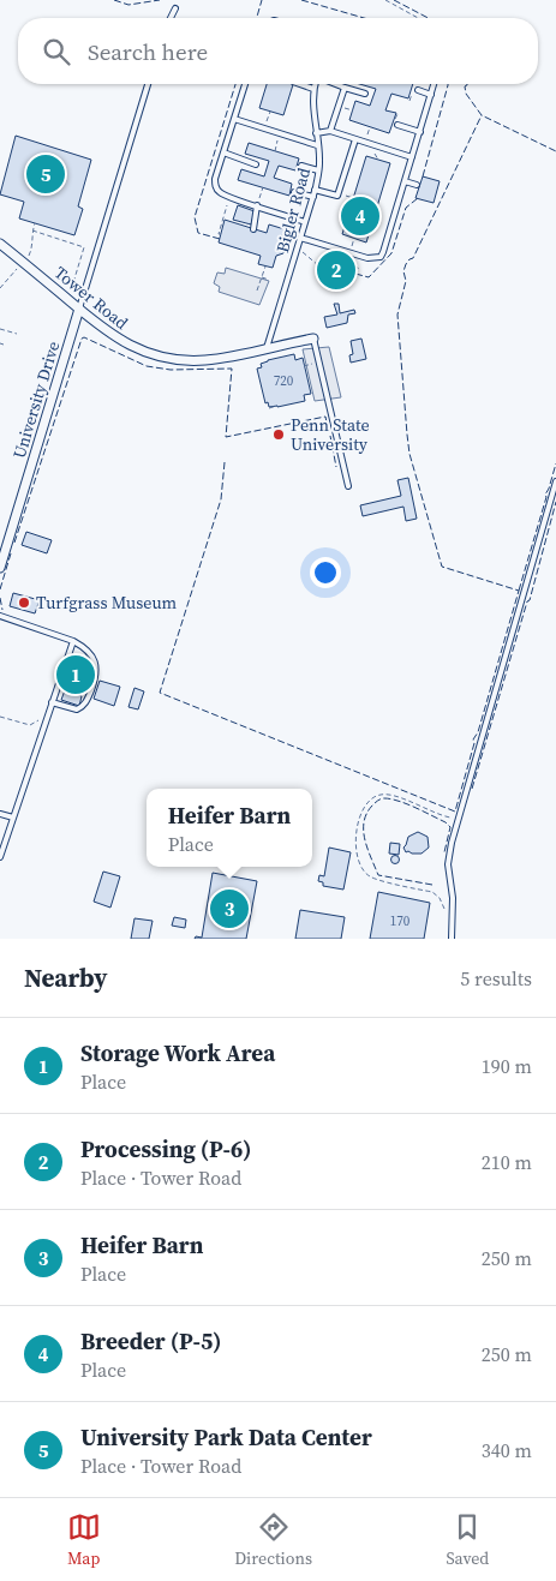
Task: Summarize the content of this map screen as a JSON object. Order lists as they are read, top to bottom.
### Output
{
  "streets": {
    "street": ["Tower Road", "University Drive"],
    "lane": ["Bigler Road"]
  },
  "crossings": [
    ["Bigler Road", "Tower Road"],
    ["Tower Road", "University Drive"]
  ],
  "places": ["Penn State University", "Turfgrass Museum"],
  "house_numbers": ["720", "170"],
  "page": {
    "search": "Search here",
    "pins": [
      "5",
      "4",
      "2",
      "1",
      "3"
    ],
    "popup": ["Heifer Barn", "Place"],
    "heading": ["Nearby", "5 results"],
    "list": [
      {
        "mark": "1",
        "name": "Storage Work Area",
        "note": "Place",
        "value": "190 m"
      },
      {
        "mark": "2",
        "name": "Processing (P-6)",
        "note": "Place · Tower Road",
        "value": "210 m"
      },
      {
        "mark": "3",
        "name": "Heifer Barn",
        "note": "Place",
        "value": "250 m"
      },
      {
        "mark": "4",
        "name": "Breeder (P-5)",
        "note": "Place",
        "value": "250 m"
      },
      {
        "mark": "5",
        "name": "University Park Data Center",
        "note": "Place · Tower Road",
        "value": "340 m"
      }
    ],
    "nav": ["Map", "Directions", "Saved"]
  }
}
